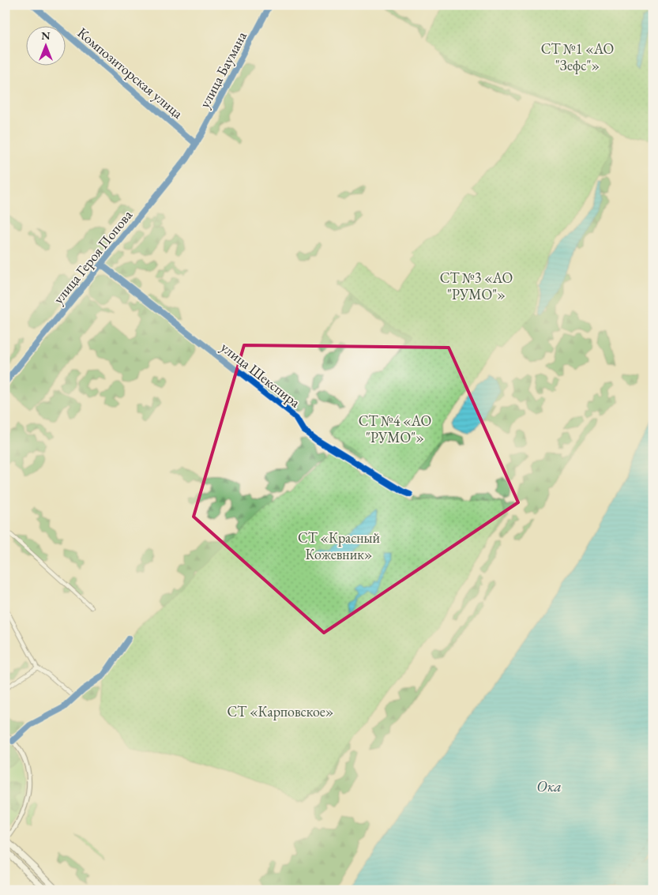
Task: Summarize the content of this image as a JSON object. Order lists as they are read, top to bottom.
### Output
{
  "streets": {
    "street": [
      "улица Баумана",
      "Композиторская улица",
      "улица Героя Попова",
      "улица Шекспира"
    ]
  },
  "crossings": [
    ["улица Баумана", "Композиторская улица"],
    ["улица Баумана", "улица Героя Попова"],
    ["Композиторская улица", "улица Героя Попова"],
    ["улица Героя Попова", "улица Шекспира"]
  ],
  "water": ["Ока"],
  "parks": [
    "СТ №1 «АО \"Зефс\"»",
    "СТ №3 «АО \"РУМО\"»",
    "СТ №4 «АО \"РУМО\"»",
    "СТ «Красный Кожевник»",
    "СТ «Карповское»"
  ],
  "north": "top"
}
